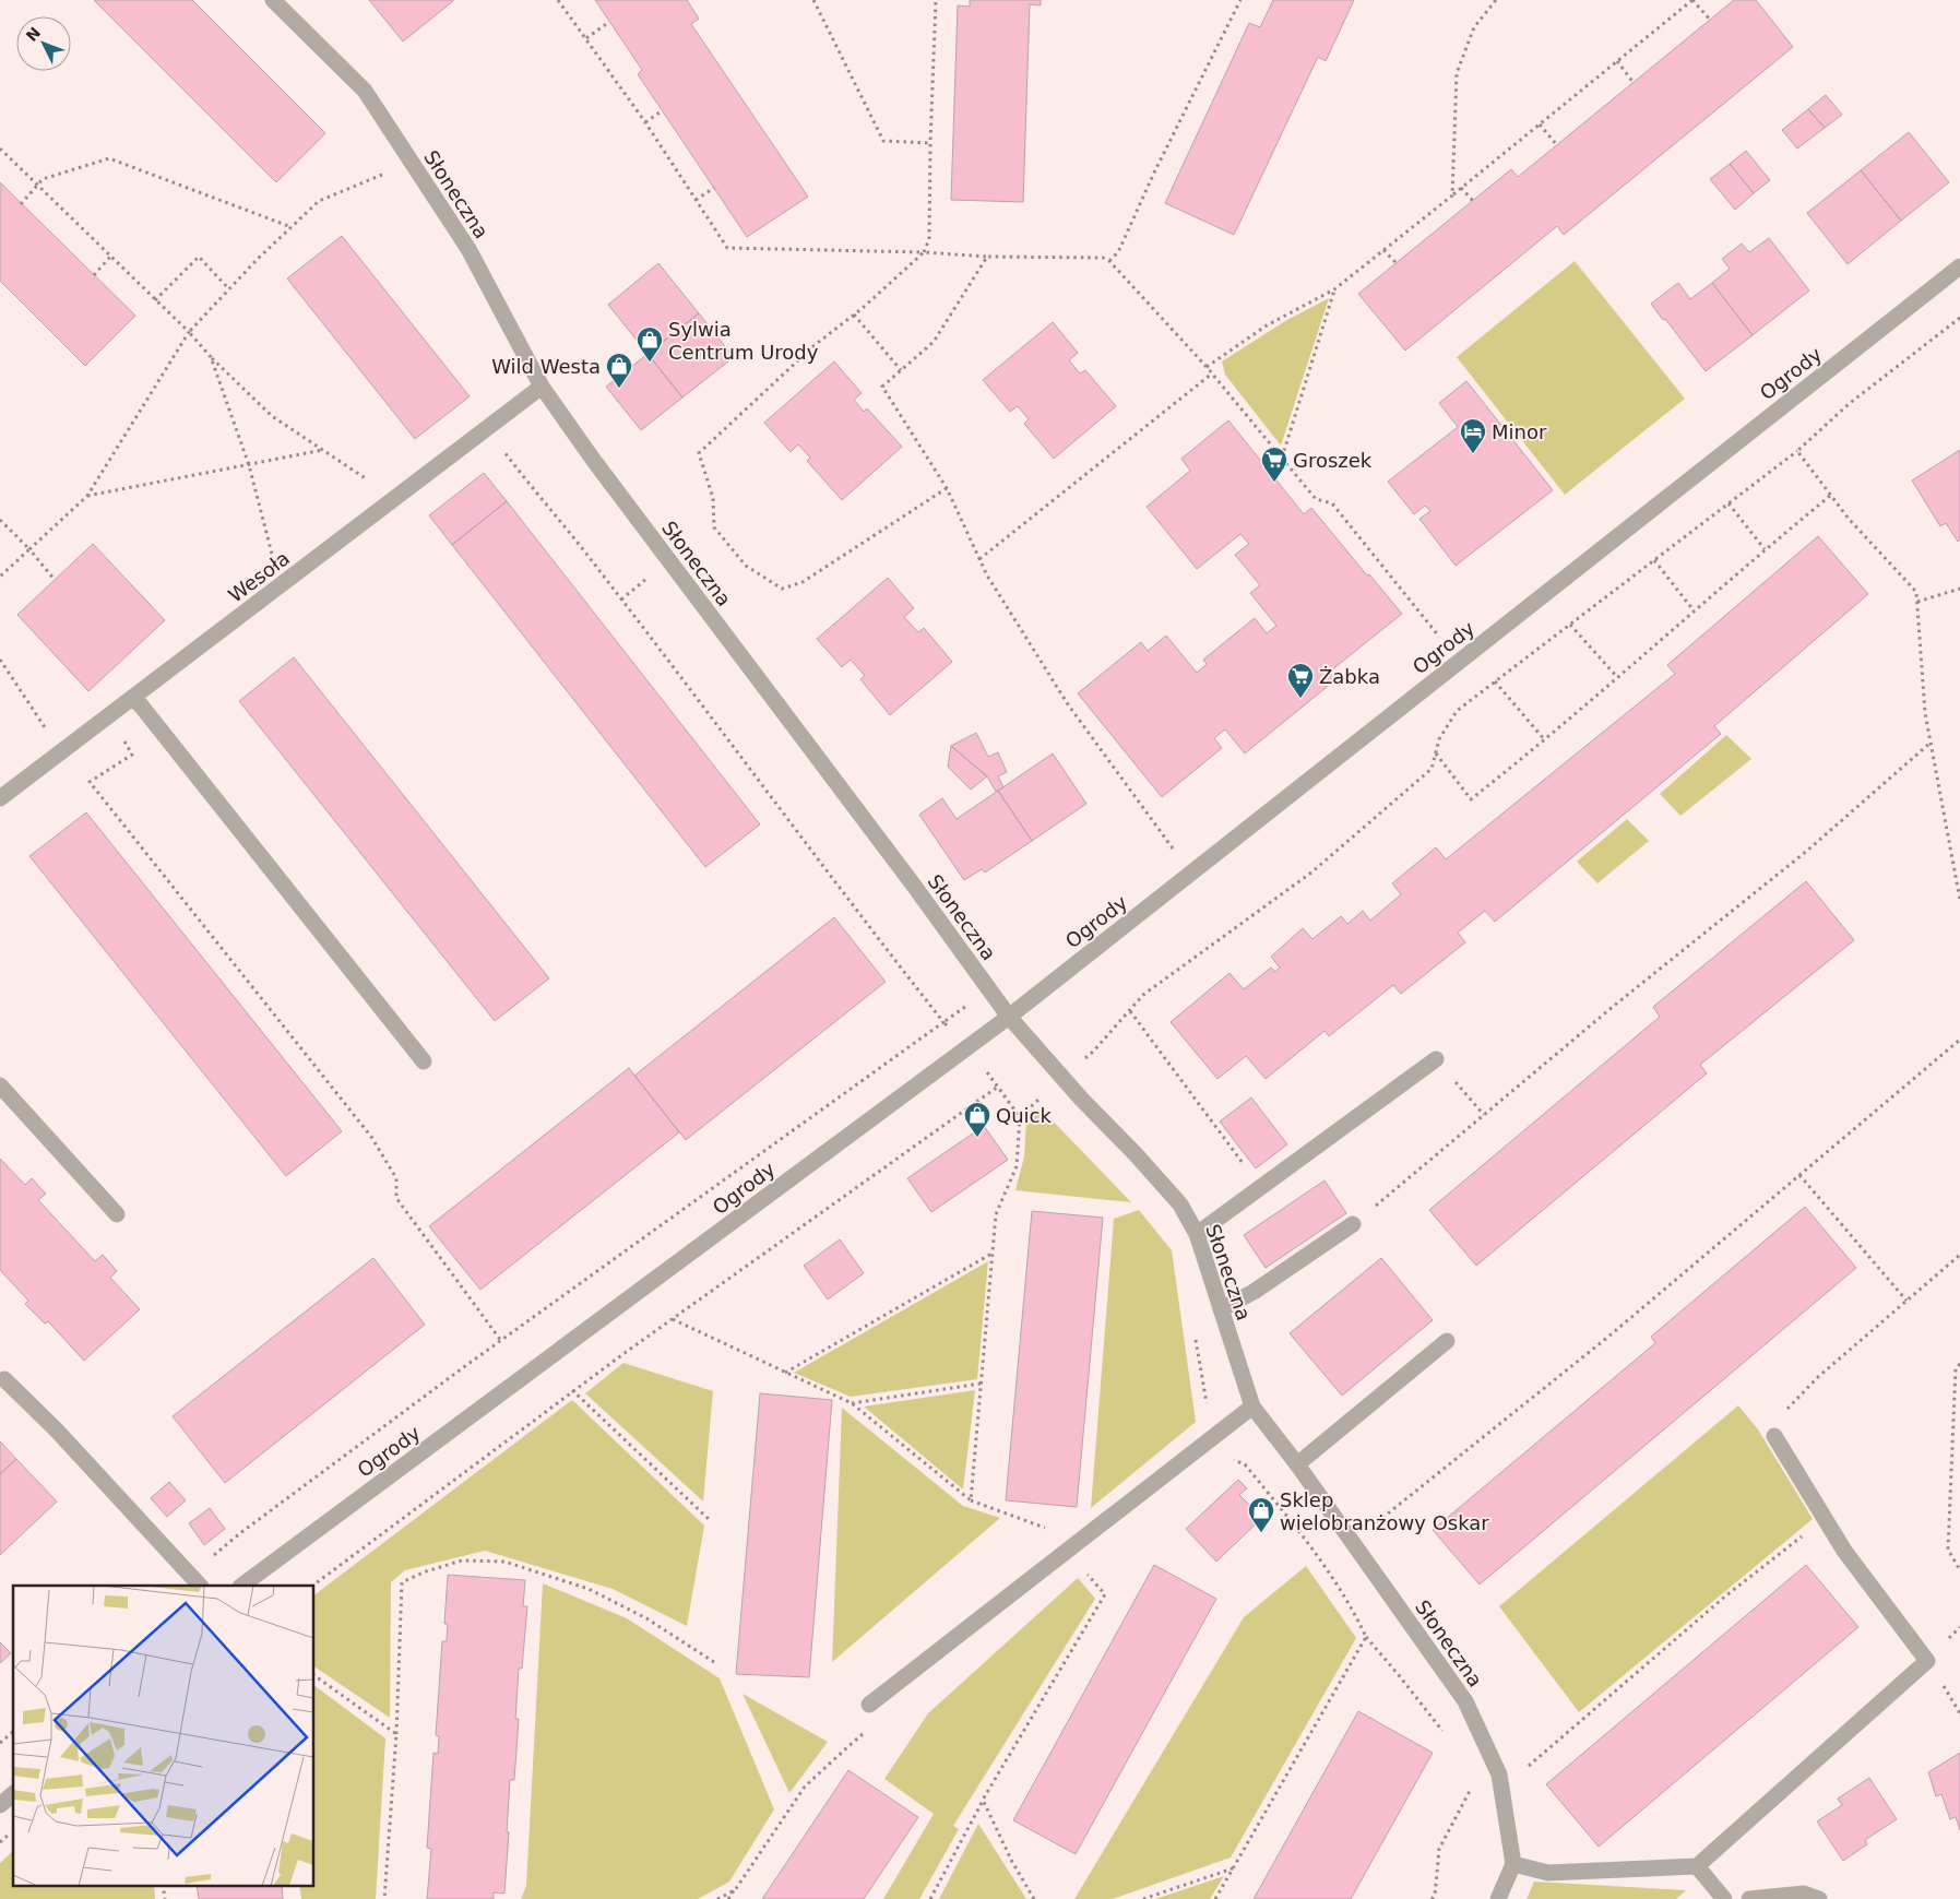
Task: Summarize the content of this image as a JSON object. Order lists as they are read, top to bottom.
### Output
{
  "streets": {
    "street": ["Słoneczna", "Ogrody", "Wesoła"]
  },
  "crossings": [
    ["Słoneczna", "Ogrody"],
    ["Słoneczna", "Wesoła"]
  ],
  "places": {
    "shop": [
      "Sylwia Centrum Urody",
      "Wild Westa",
      "Quick",
      "Sklep wielobranżowy Oskar"
    ],
    "hotel": ["Minor"],
    "supermarket": ["Groszek", "Żabka"]
  },
  "north": "top left"
}
